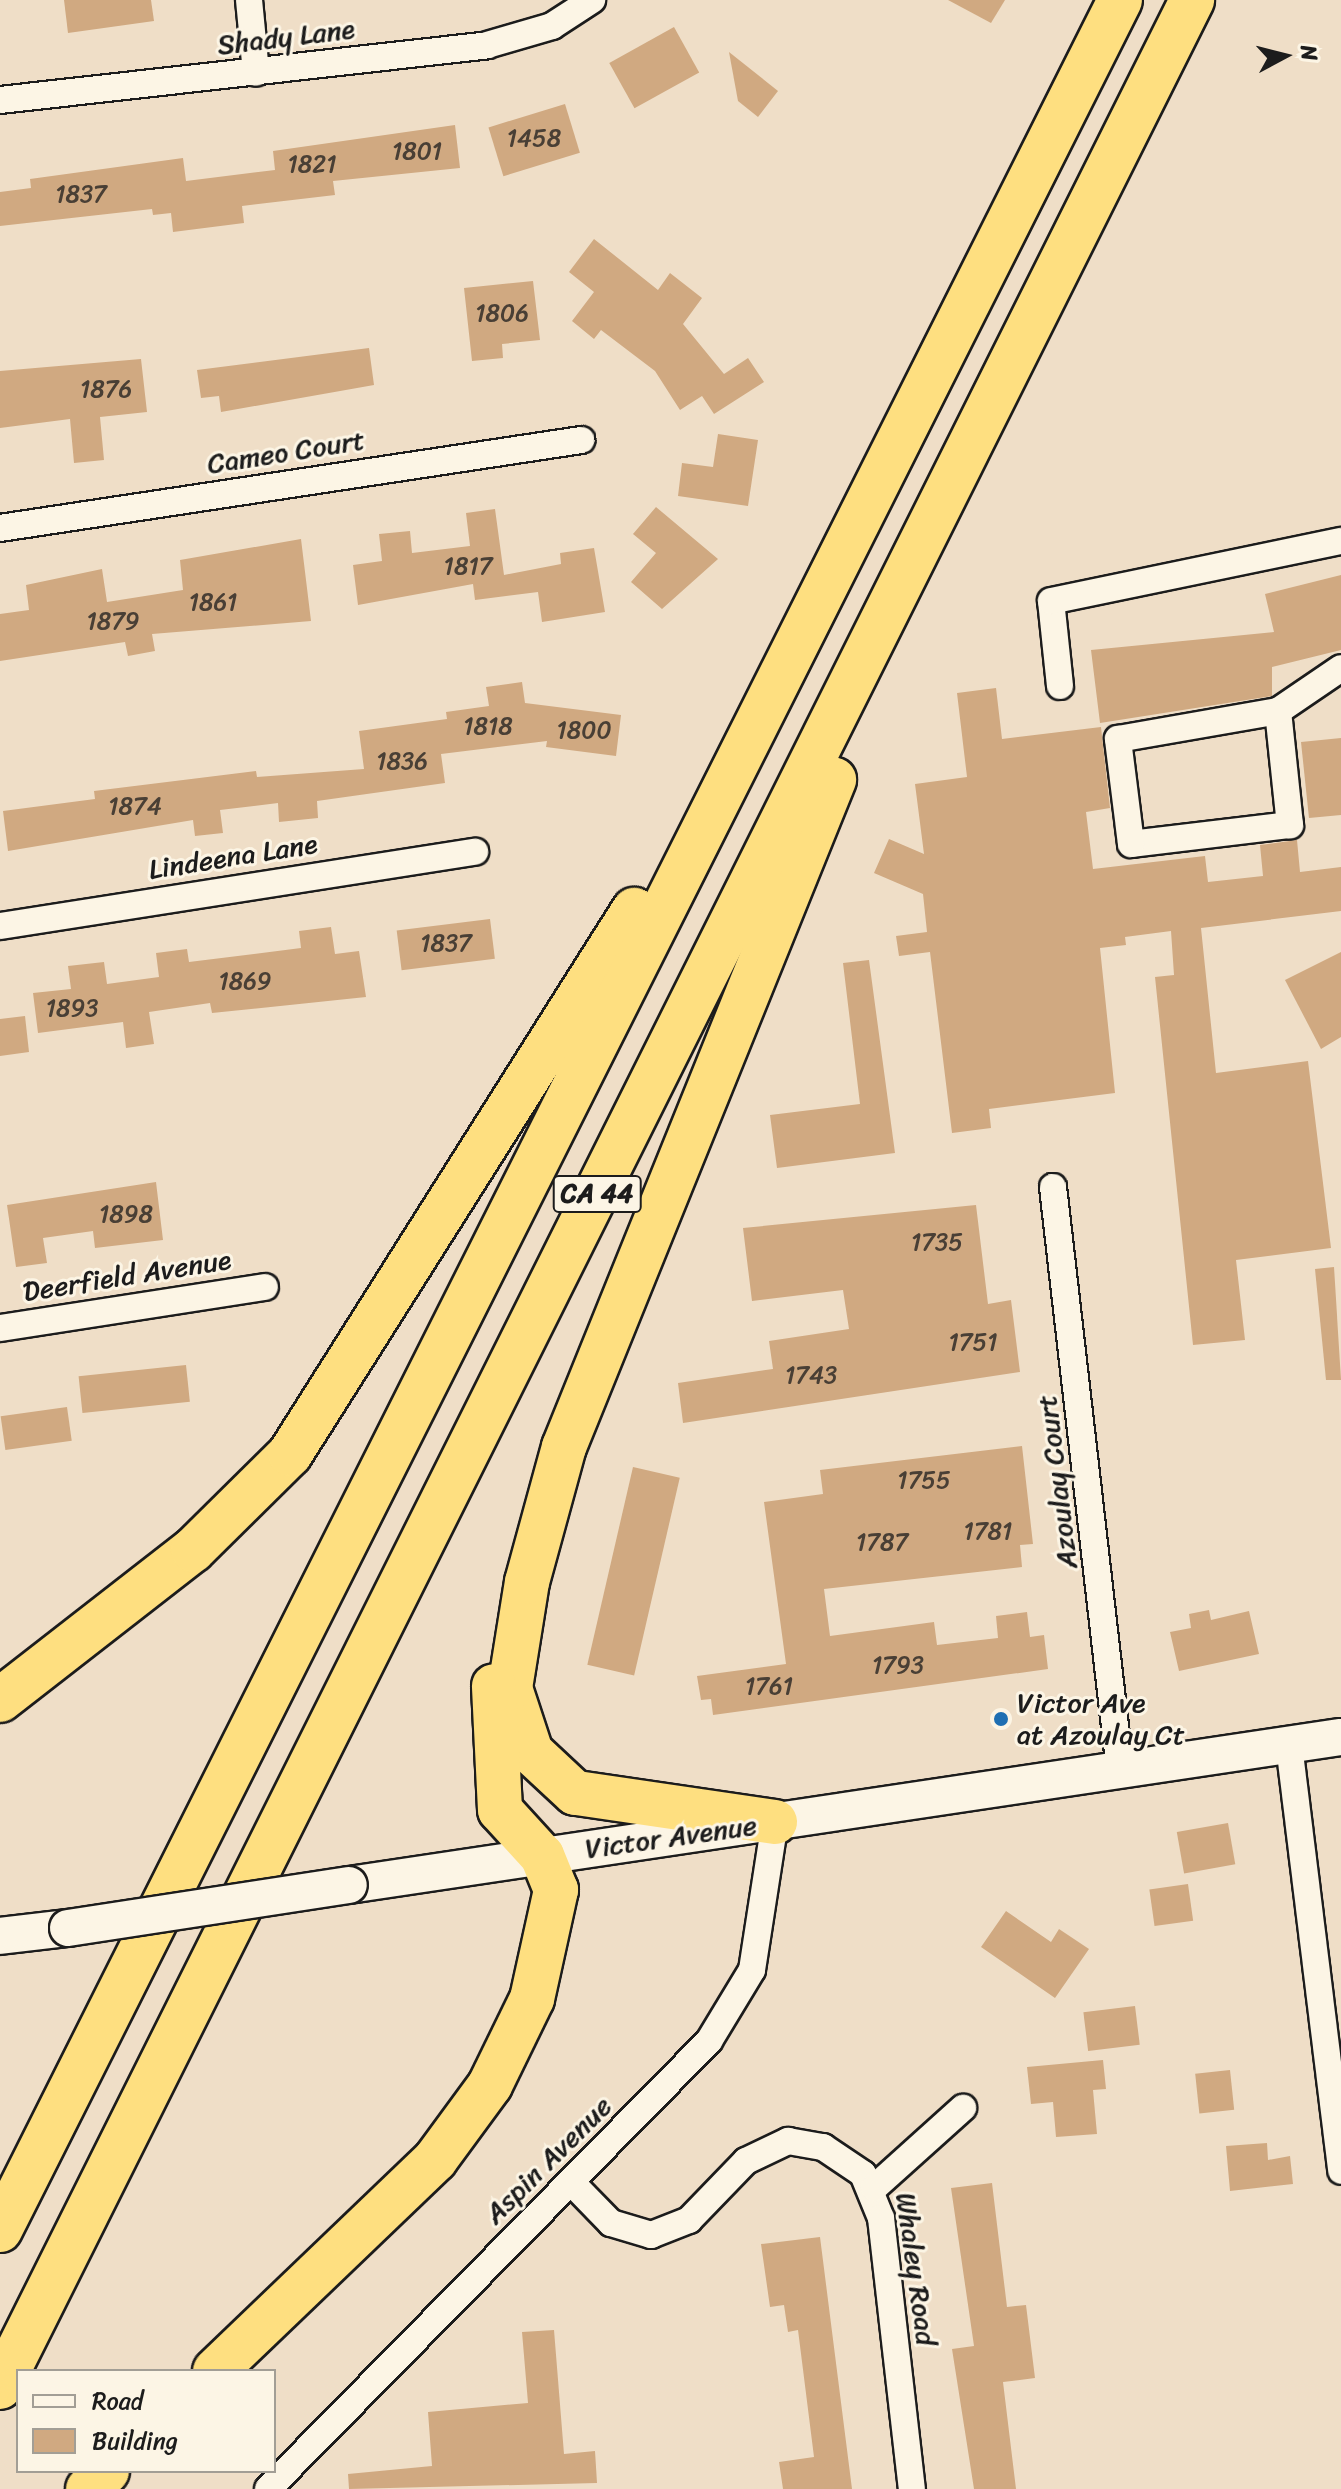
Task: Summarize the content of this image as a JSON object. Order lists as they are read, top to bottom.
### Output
{
  "streets": {
    "highway": ["CA 44"],
    "main road": ["Victor Avenue"],
    "street": [
      "Shady Lane",
      "Cameo Court",
      "Lindeena Lane",
      "Deerfield Avenue",
      "Azoulay Court",
      "Aspin Avenue",
      "Whaley Road"
    ]
  },
  "crossings": [
    ["Azoulay Court", "Victor Avenue"],
    ["Victor Avenue", "Aspin Avenue"],
    ["Aspin Avenue", "Whaley Road"]
  ],
  "places": ["Victor Ave at Azoulay Ct"],
  "house_numbers": [
    "1458",
    "1801",
    "1821",
    "1837",
    "1806",
    "1876",
    "1817",
    "1861",
    "1879",
    "1818",
    "1800",
    "1836",
    "1874",
    "1837",
    "1869",
    "1893",
    "1898",
    "1735",
    "1751",
    "1743",
    "1755",
    "1781",
    "1787",
    "1793",
    "1761"
  ],
  "legend": ["Road", "Building"],
  "north": "right"
}
